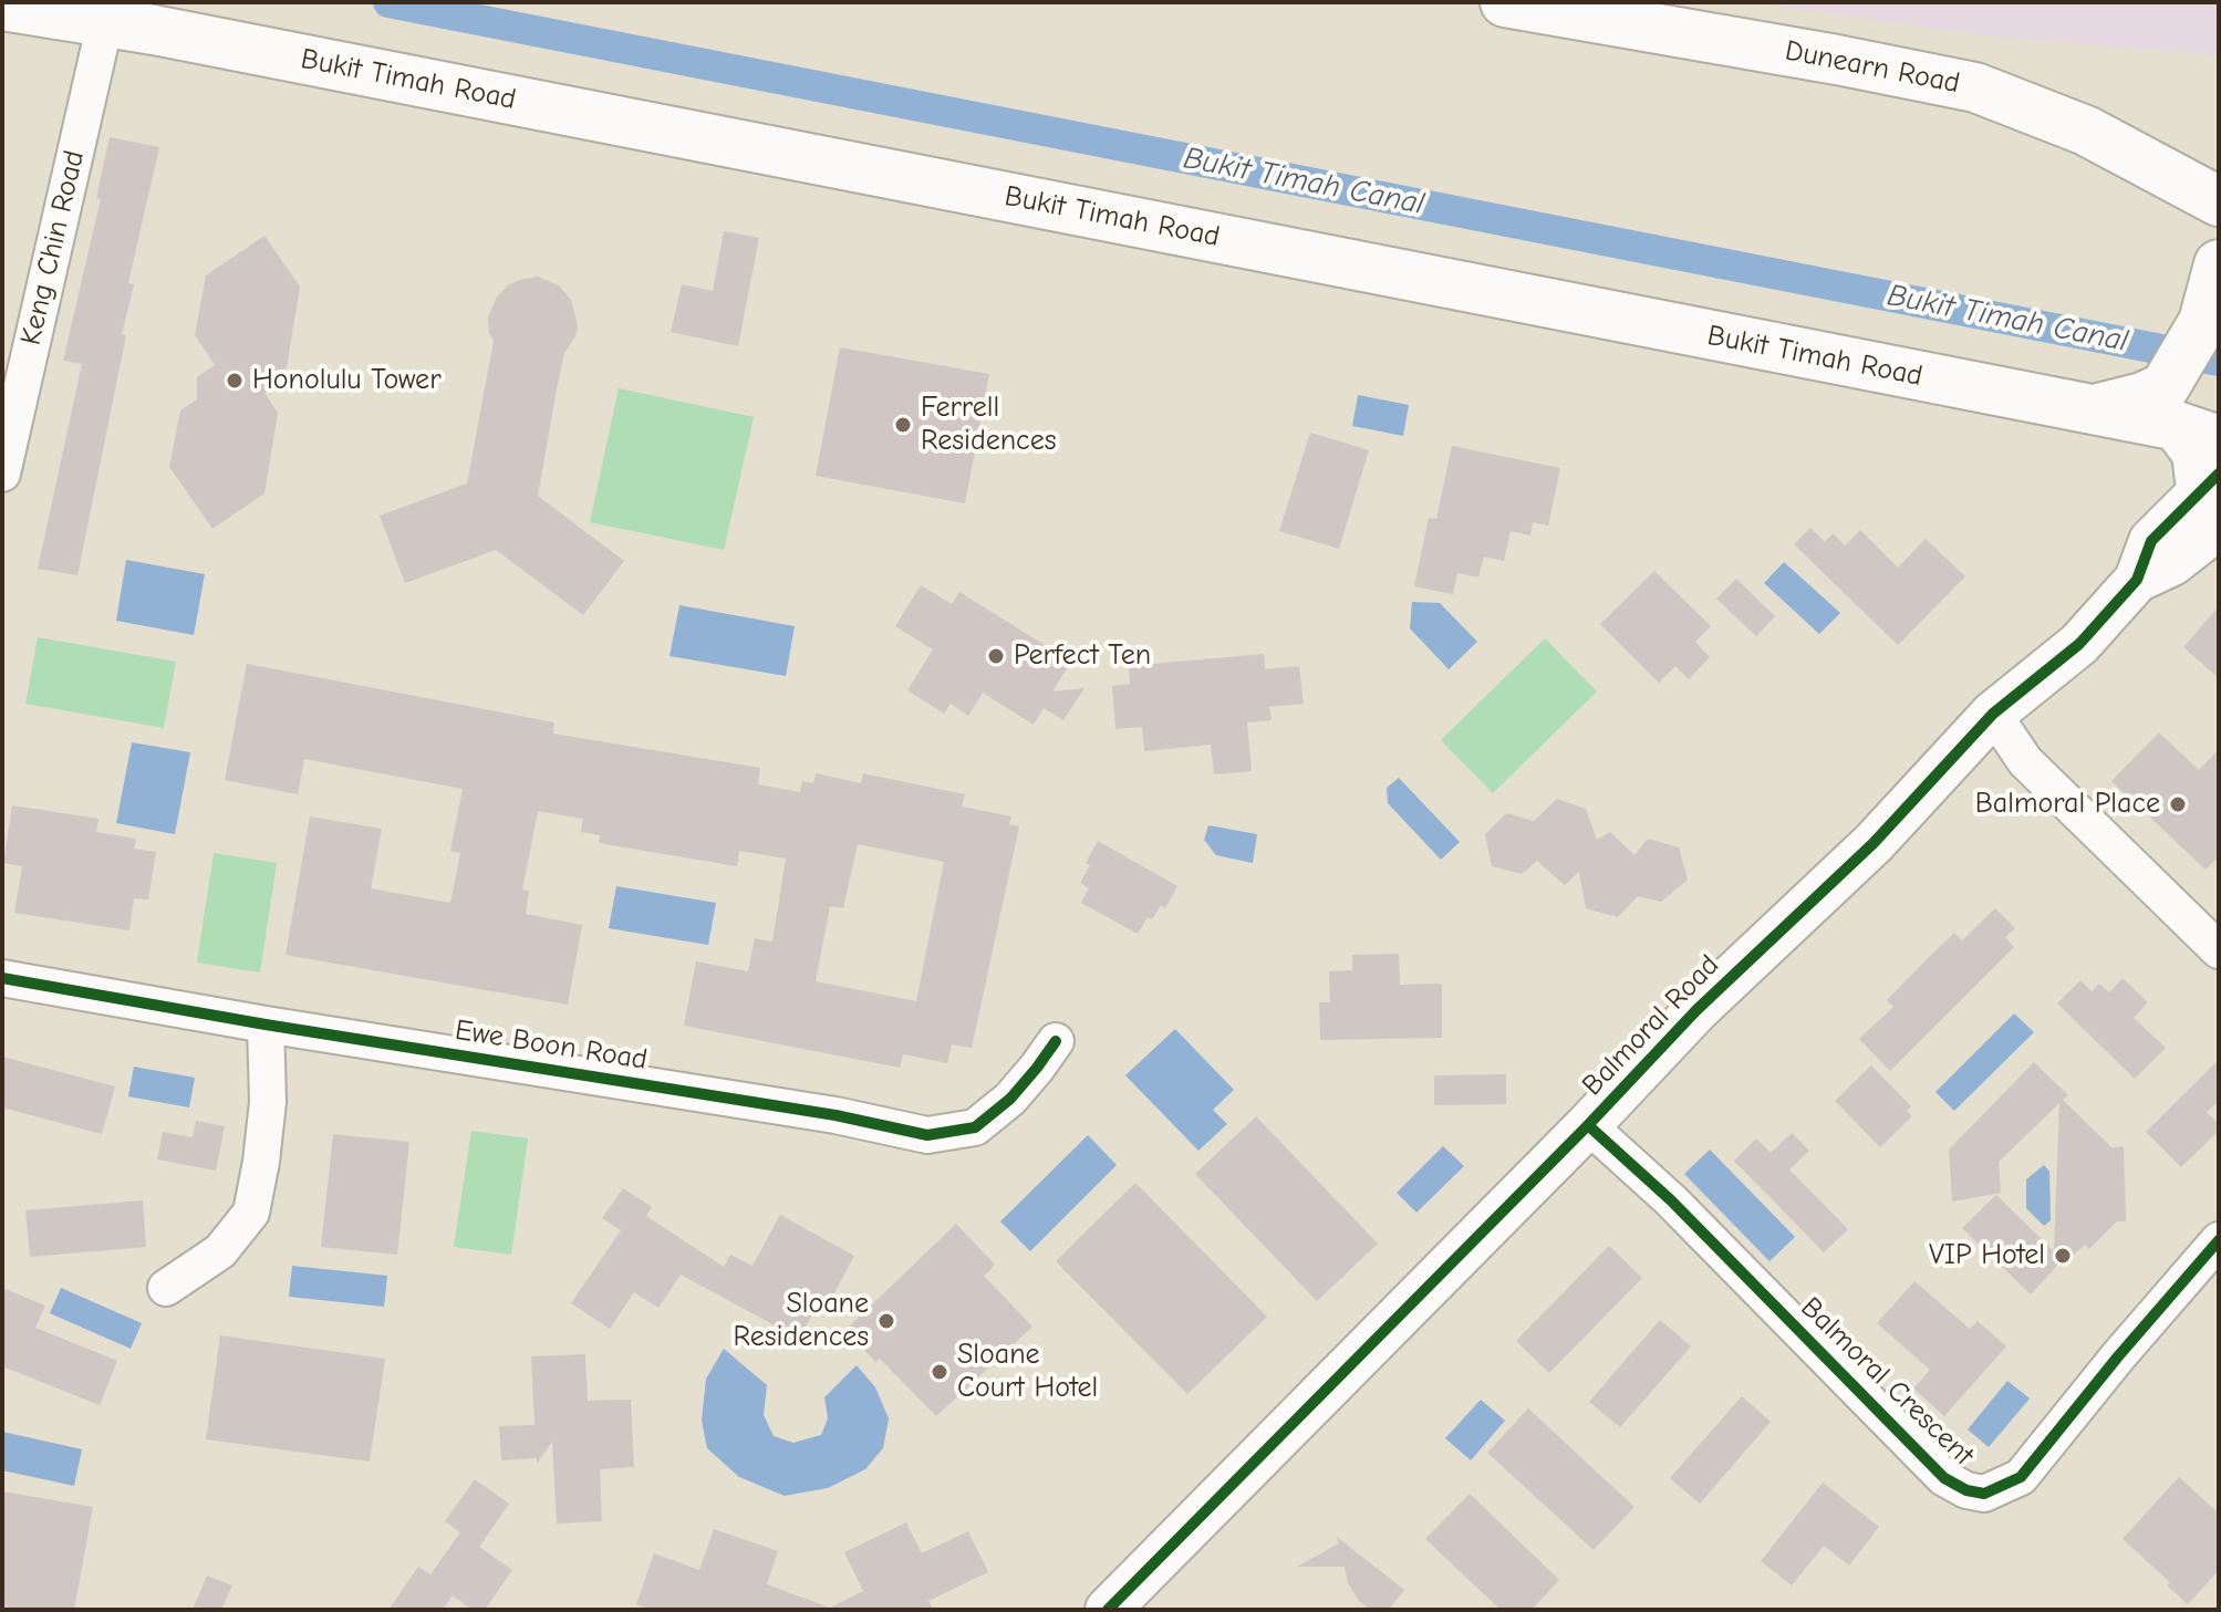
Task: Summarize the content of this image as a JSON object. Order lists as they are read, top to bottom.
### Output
{
  "streets": {
    "highway": ["Dunearn Road", "Bukit Timah Road"],
    "street": [
      "Keng Chin Road",
      "Balmoral Road",
      "Ewe Boon Road",
      "Balmoral Crescent"
    ]
  },
  "crossings": [
    ["Bukit Timah Road", "Keng Chin Road"],
    ["Balmoral Road", "Balmoral Crescent"]
  ],
  "water": ["Bukit Timah Canal"],
  "places": [
    "Honolulu Tower",
    "Ferrell Residences",
    "Perfect Ten",
    "Balmoral Place",
    "VIP Hotel",
    "Sloane Residences",
    "Sloane Court Hotel"
  ]
}
